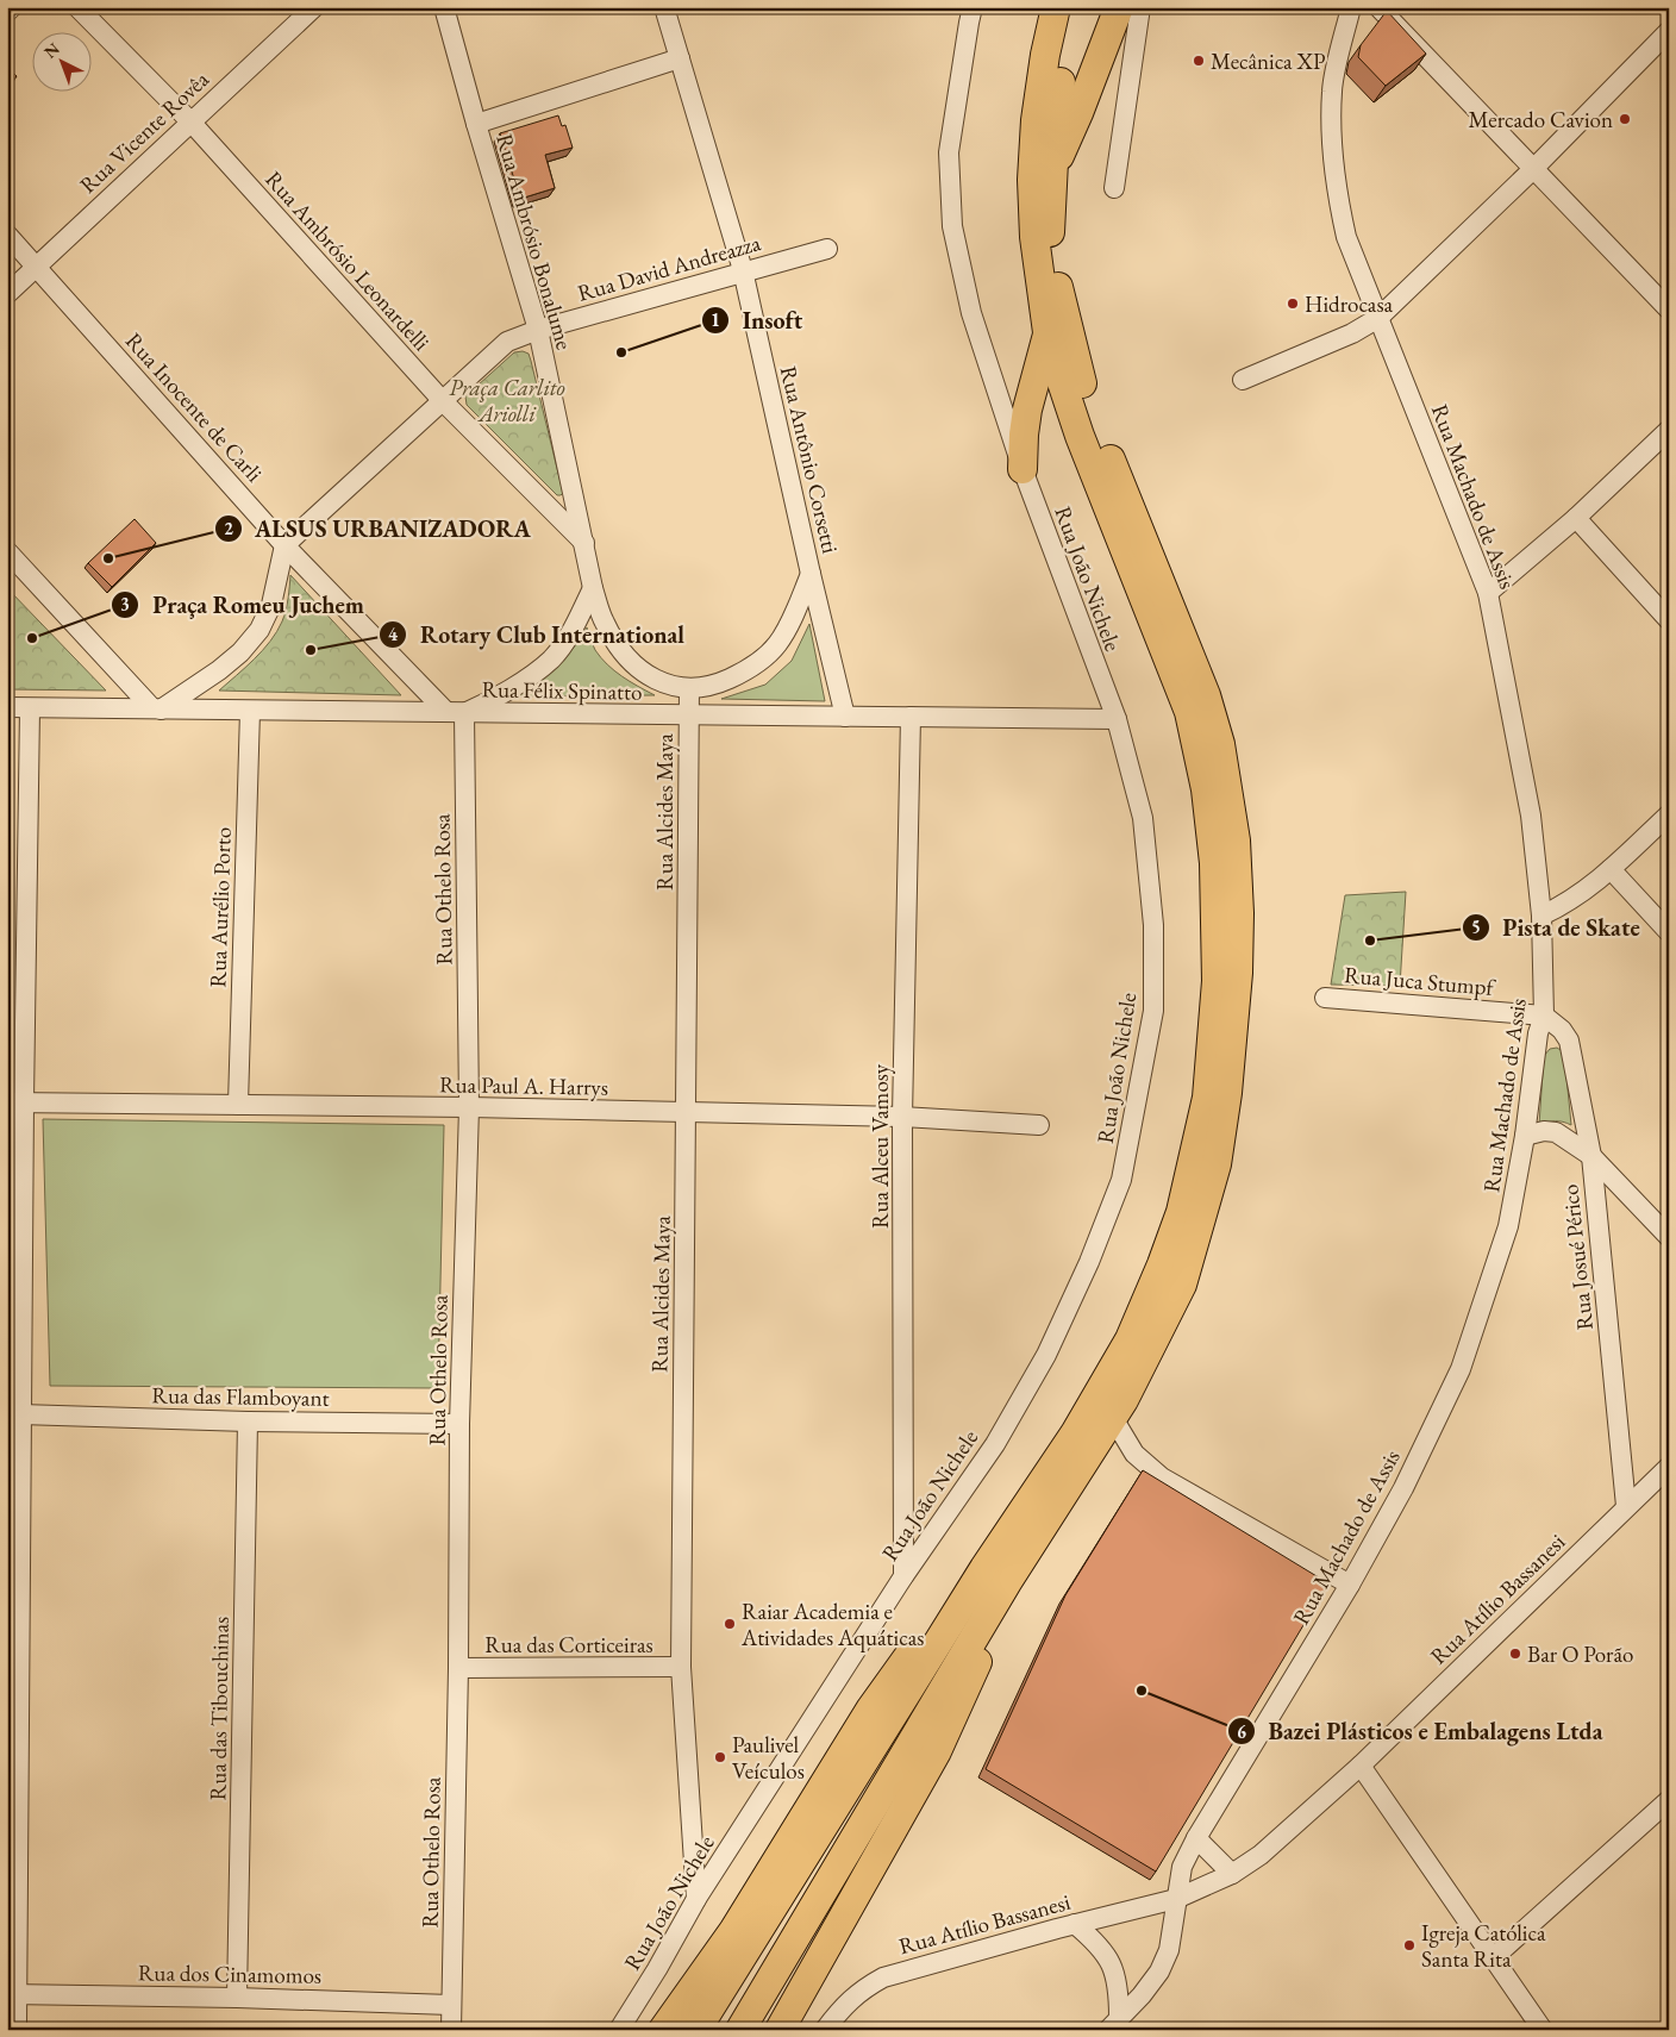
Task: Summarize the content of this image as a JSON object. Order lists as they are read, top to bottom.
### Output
{
  "streets": {
    "street": [
      "Rua Vicente Rovêa",
      "Rua Ambrósio Bonalume",
      "Rua Ambrósio Leonardelli",
      "Rua David Andreazza",
      "Rua Inocente de Carli",
      "Rua Antônio Corsetti",
      "Rua Machado de Assis",
      "Rua João Nichele",
      "Rua Félix Spinatto",
      "Rua Alcides Maya",
      "Rua Othelo Rosa",
      "Rua Aurélio Porto",
      "Rua Juca Stumpf",
      "Rua Paul A. Harrys",
      "Rua Alceu Vamosy",
      "Rua Josué Périco",
      "Rua das Flamboyant",
      "Rua Atílio Bassanesi",
      "Rua das Corticeiras",
      "Rua das Tibouchinas",
      "Rua dos Cinamomos"
    ]
  },
  "crossings": [
    ["Rua Vicente Rovêa", "Rua Ambrósio Leonardelli"],
    ["Rua Vicente Rovêa", "Rua Inocente de Carli"],
    ["Rua Ambrósio Bonalume", "Rua Ambrósio Leonardelli"],
    ["Rua Ambrósio Bonalume", "Rua David Andreazza"],
    ["Rua Ambrósio Bonalume", "Rua Antônio Corsetti"],
    ["Rua Ambrósio Bonalume", "Rua Alcides Maya"],
    ["Rua Ambrósio Leonardelli", "Rua David Andreazza"],
    ["Rua David Andreazza", "Rua Inocente de Carli"],
    ["Rua David Andreazza", "Rua Antônio Corsetti"],
    ["Rua Inocente de Carli", "Rua Félix Spinatto"],
    ["Rua Inocente de Carli", "Rua Othelo Rosa"],
    ["Rua Antônio Corsetti", "Rua Félix Spinatto"],
    ["Rua Machado de Assis", "Rua Juca Stumpf"],
    ["Rua Machado de Assis", "Rua Josué Périco"],
    ["Rua Machado de Assis", "Rua Atílio Bassanesi"],
    ["Rua João Nichele", "Rua Félix Spinatto"],
    ["Rua João Nichele", "Rua Alcides Maya"],
    ["Rua João Nichele", "Rua Alceu Vamosy"],
    ["Rua Félix Spinatto", "Rua Alcides Maya"],
    ["Rua Félix Spinatto", "Rua Othelo Rosa"],
    ["Rua Félix Spinatto", "Rua Aurélio Porto"],
    ["Rua Félix Spinatto", "Rua Alceu Vamosy"],
    ["Rua Alcides Maya", "Rua Paul A. Harrys"],
    ["Rua Alcides Maya", "Rua das Corticeiras"],
    ["Rua Othelo Rosa", "Rua Paul A. Harrys"],
    ["Rua Othelo Rosa", "Rua das Flamboyant"],
    ["Rua Othelo Rosa", "Rua das Corticeiras"],
    ["Rua Othelo Rosa", "Rua dos Cinamomos"],
    ["Rua Aurélio Porto", "Rua Paul A. Harrys"],
    ["Rua Juca Stumpf", "Rua Josué Périco"],
    ["Rua Paul A. Harrys", "Rua Alceu Vamosy"],
    ["Rua Josué Périco", "Rua Atílio Bassanesi"],
    ["Rua das Flamboyant", "Rua das Tibouchinas"],
    ["Rua das Tibouchinas", "Rua dos Cinamomos"]
  ],
  "parks": ["Praça Carlito Ariolli"],
  "places": [
    "Mecânica XP",
    "Mercado Cavion",
    "Hidrocasa",
    "Insoft",
    "ALSUS URBANIZADORA",
    "Praça Romeu Juchem",
    "Rotary Club International",
    "Pista de Skate",
    "Raiar Academia e Atividades Aquáticas",
    "Bar O Porão",
    "Bazei Plásticos e Embalagens Ltda",
    "Paulivel Veículos",
    "Igreja Católica Santa Rita"
  ],
  "north": "top left"
}
